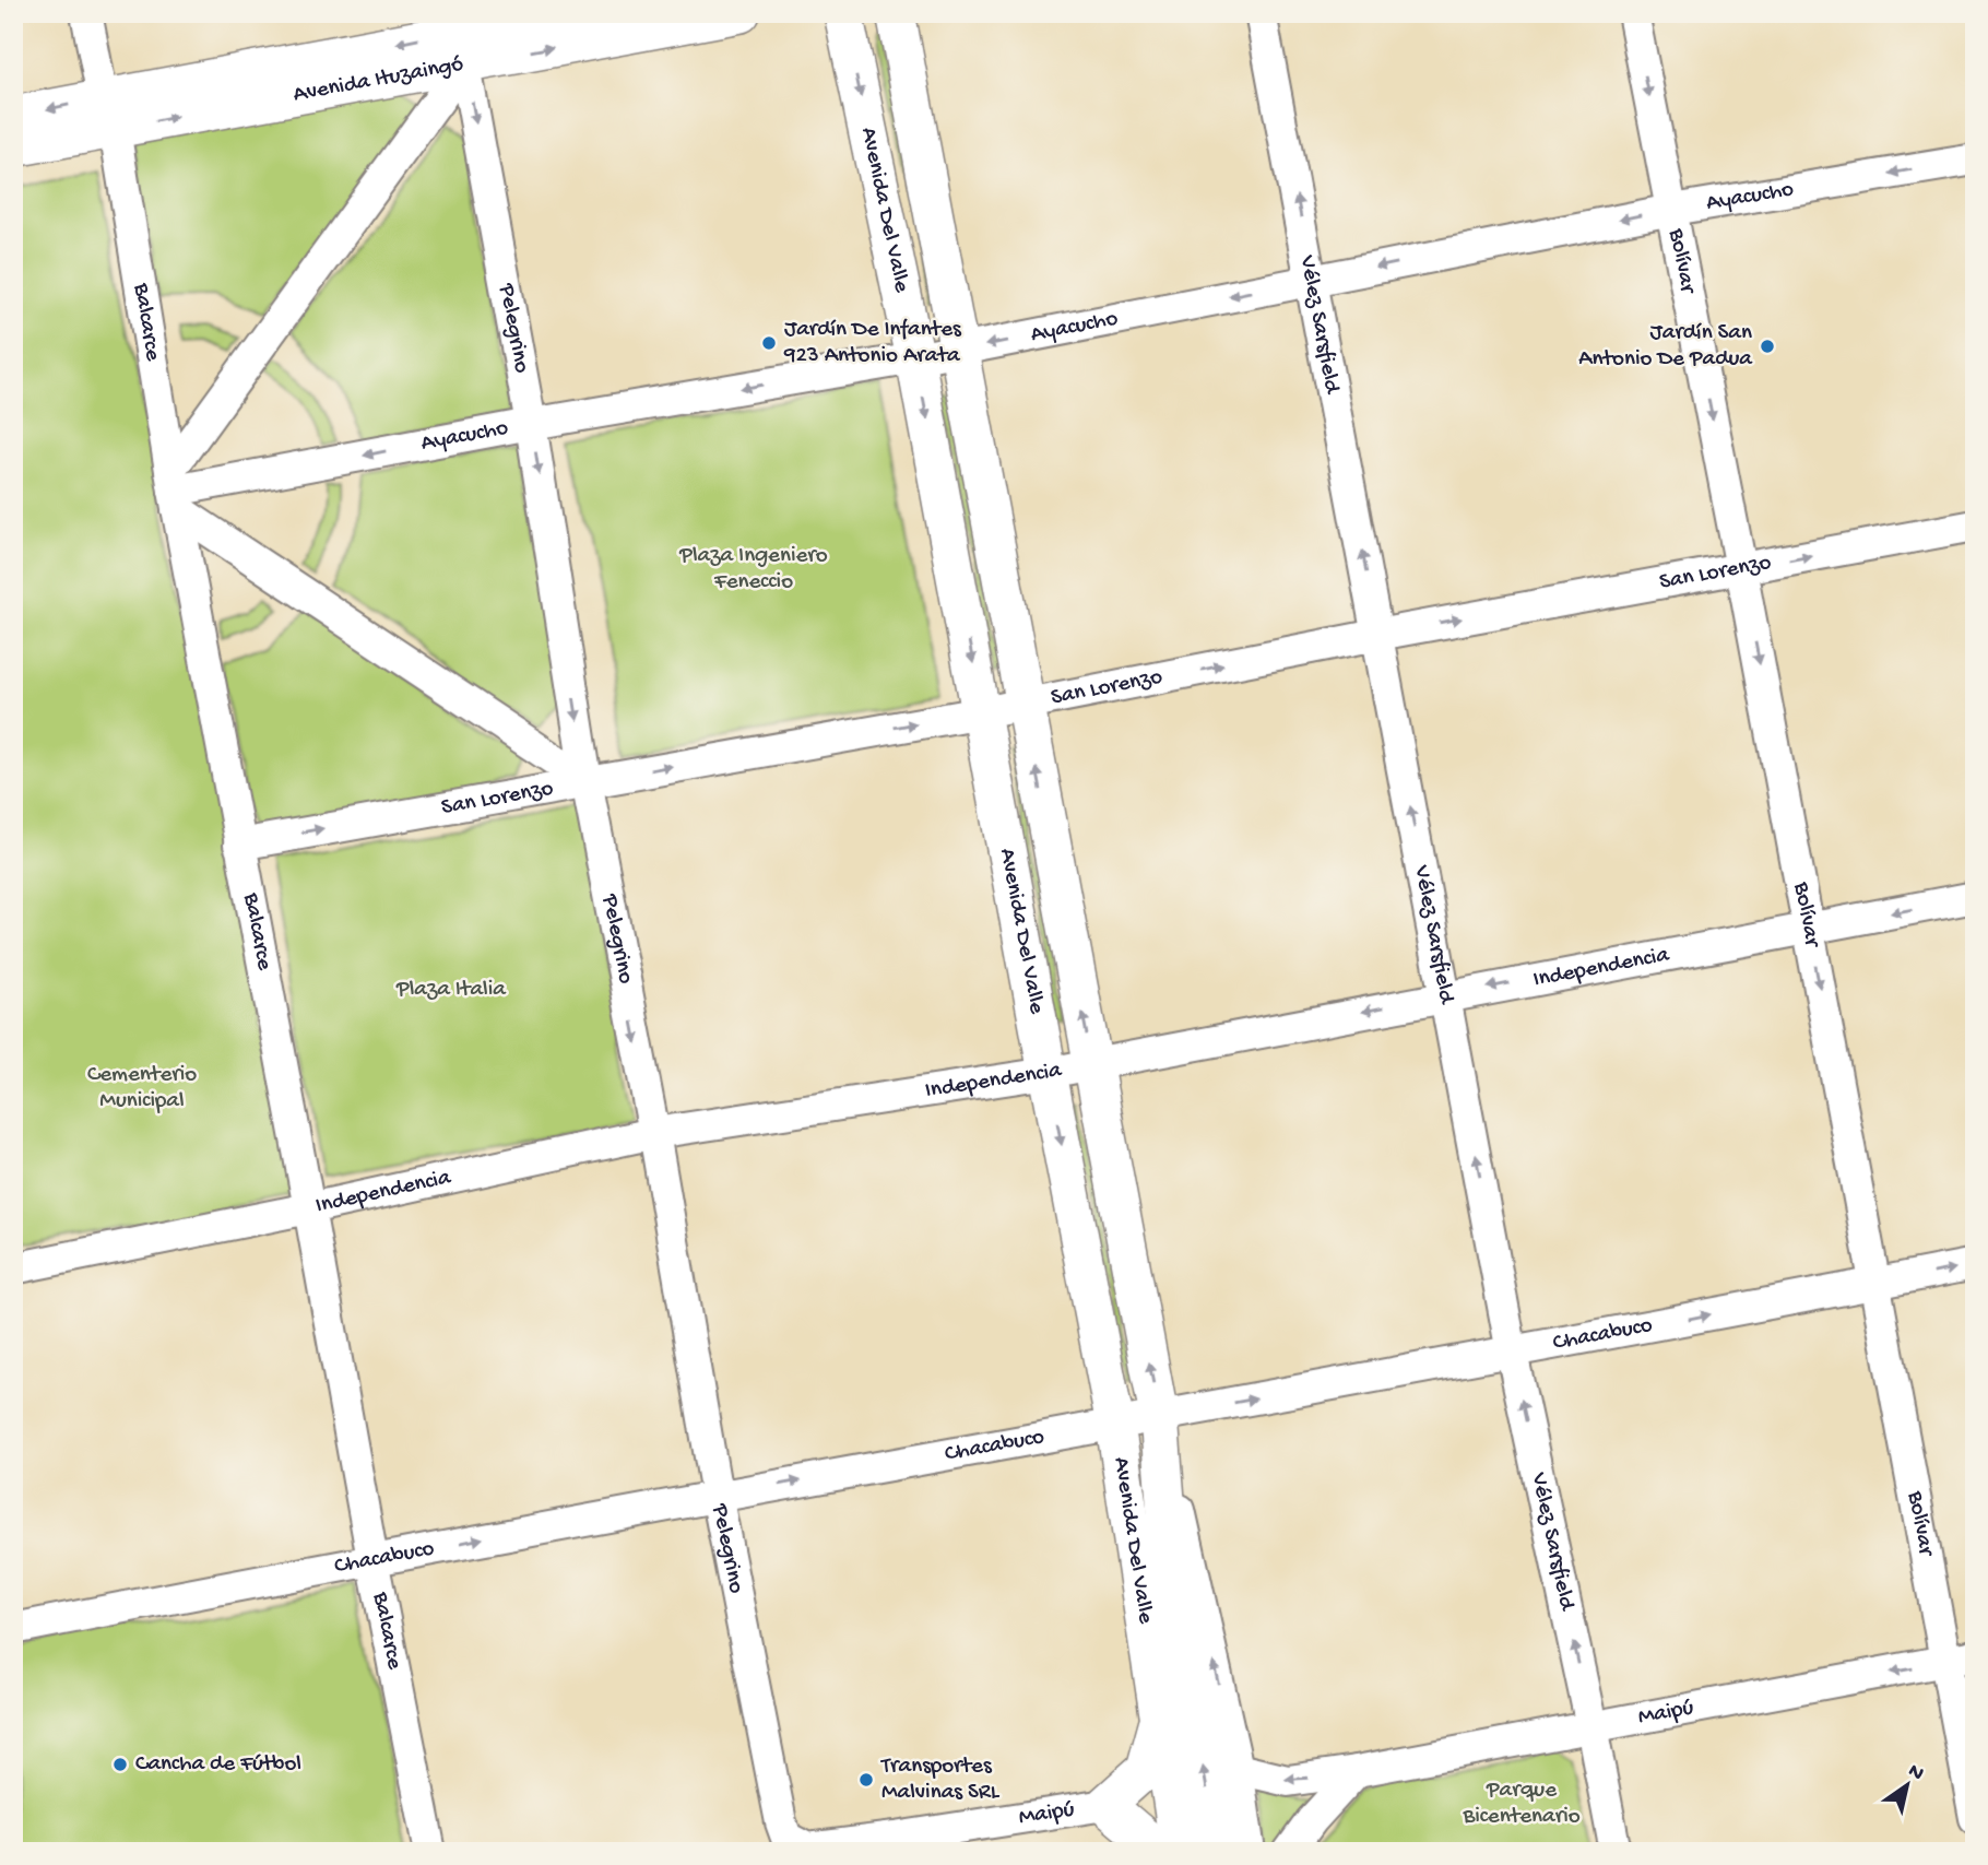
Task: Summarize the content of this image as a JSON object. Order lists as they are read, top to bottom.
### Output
{
  "streets": {
    "main road": ["Avenida Ituzaingó", "Avenida Del Valle"],
    "street": [
      "Ayacucho",
      "Bolívar",
      "Balcarce",
      "Vélez Sarsfield",
      "Pelegrino",
      "San Lorenzo",
      "Independencia",
      "Chacabuco",
      "Maipú"
    ]
  },
  "crossings": [
    ["Avenida Ituzaingó", "Balcarce"],
    ["Avenida Ituzaingó", "Pelegrino"],
    ["Ayacucho", "Avenida Del Valle"],
    ["Ayacucho", "Bolívar"],
    ["Ayacucho", "Balcarce"],
    ["Ayacucho", "Vélez Sarsfield"],
    ["Ayacucho", "Pelegrino"],
    ["Avenida Del Valle", "San Lorenzo"],
    ["Avenida Del Valle", "Independencia"],
    ["Avenida Del Valle", "Chacabuco"],
    ["Avenida Del Valle", "Maipú"],
    ["Bolívar", "San Lorenzo"],
    ["Bolívar", "Independencia"],
    ["Bolívar", "Chacabuco"],
    ["Bolívar", "Maipú"],
    ["Balcarce", "San Lorenzo"],
    ["Balcarce", "Independencia"],
    ["Balcarce", "Chacabuco"],
    ["Vélez Sarsfield", "San Lorenzo"],
    ["Vélez Sarsfield", "Independencia"],
    ["Vélez Sarsfield", "Chacabuco"],
    ["Vélez Sarsfield", "Maipú"],
    ["Pelegrino", "San Lorenzo"],
    ["Pelegrino", "Independencia"],
    ["Pelegrino", "Chacabuco"],
    ["Pelegrino", "Maipú"]
  ],
  "one_way": [
    "Ayacucho",
    "Bolívar",
    "Vélez Sarsfield",
    "Pelegrino",
    "San Lorenzo",
    "Independencia",
    "Chacabuco",
    "Maipú"
  ],
  "parks": [
    "Plaza Ingeniero Feneccio",
    "Plaza Italia",
    "Cementerio Municipal",
    "Parque Bicentenario"
  ],
  "places": [
    "Jardín De Infantes 923 Antonio Arata",
    "Jardín San Antonio De Padua",
    "Cancha de Fútbol",
    "Transportes Malvinas SRL"
  ],
  "north": "top right"
}
